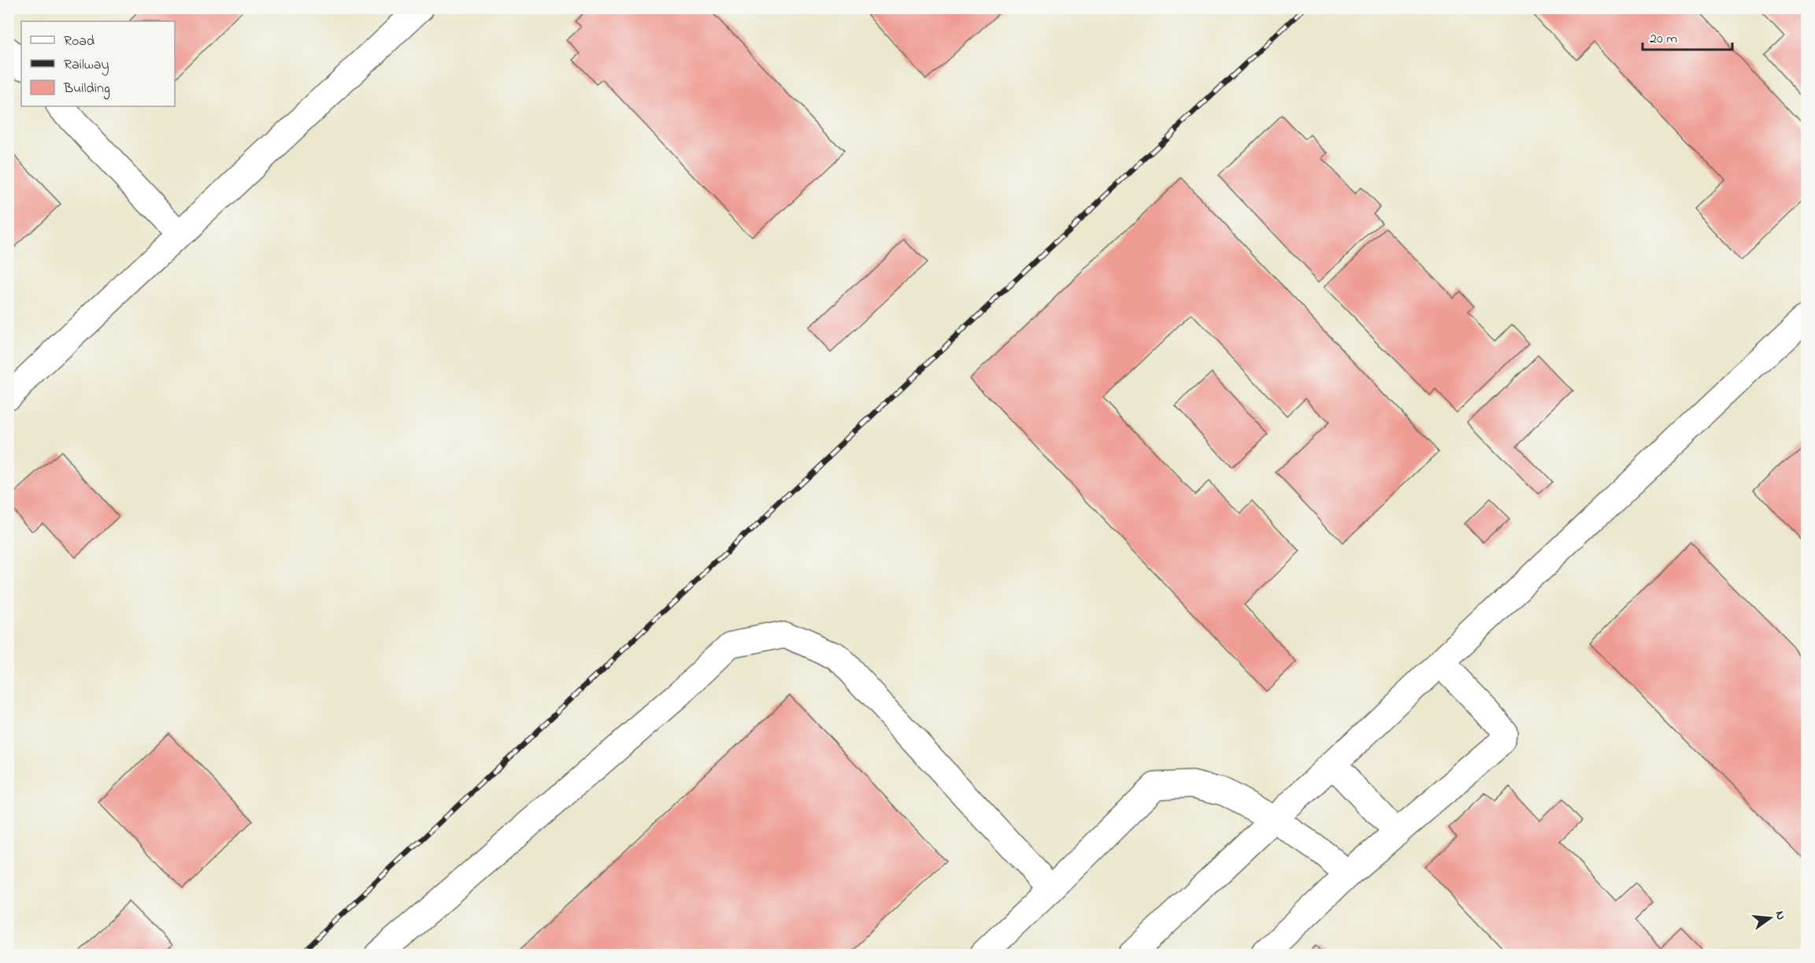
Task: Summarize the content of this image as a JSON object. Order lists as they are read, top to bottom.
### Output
{
  "legend": ["Road", "Railway", "Building"],
  "scale_bar": "20 m",
  "north": "right"
}
